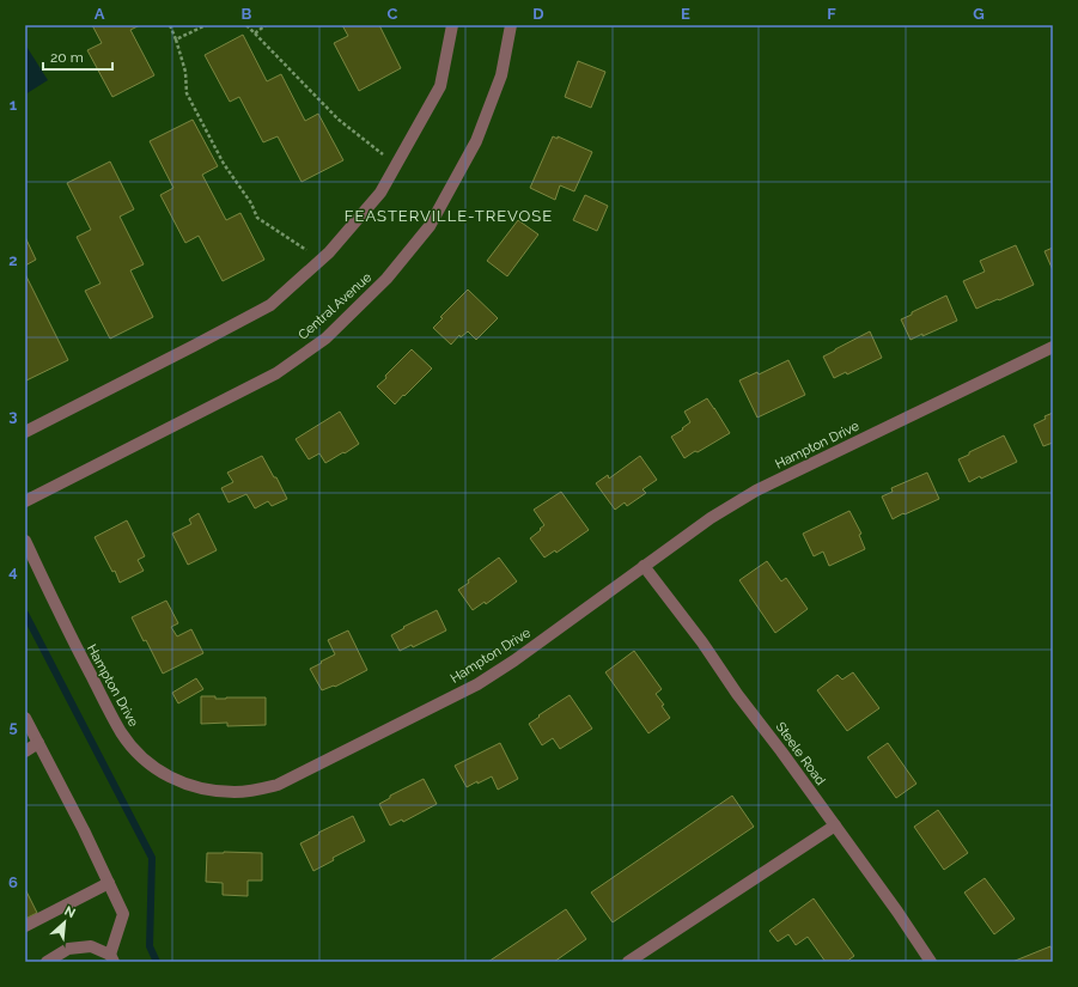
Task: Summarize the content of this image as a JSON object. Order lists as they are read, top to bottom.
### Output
{
  "streets": {
    "street": ["Central Avenue", "Hampton Drive", "Steele Road"]
  },
  "crossings": [
    ["Hampton Drive", "Steele Road"]
  ],
  "districts": ["FEASTERVILLE-TREVOSE"],
  "scale_bar": "20 m",
  "north": "top right",
  "grid": {
    "columns": [
      "A",
      "B",
      "C",
      "D",
      "E",
      "F",
      "G"
    ],
    "rows": [
      "1",
      "2",
      "3",
      "4",
      "5",
      "6"
    ]
  }
}
